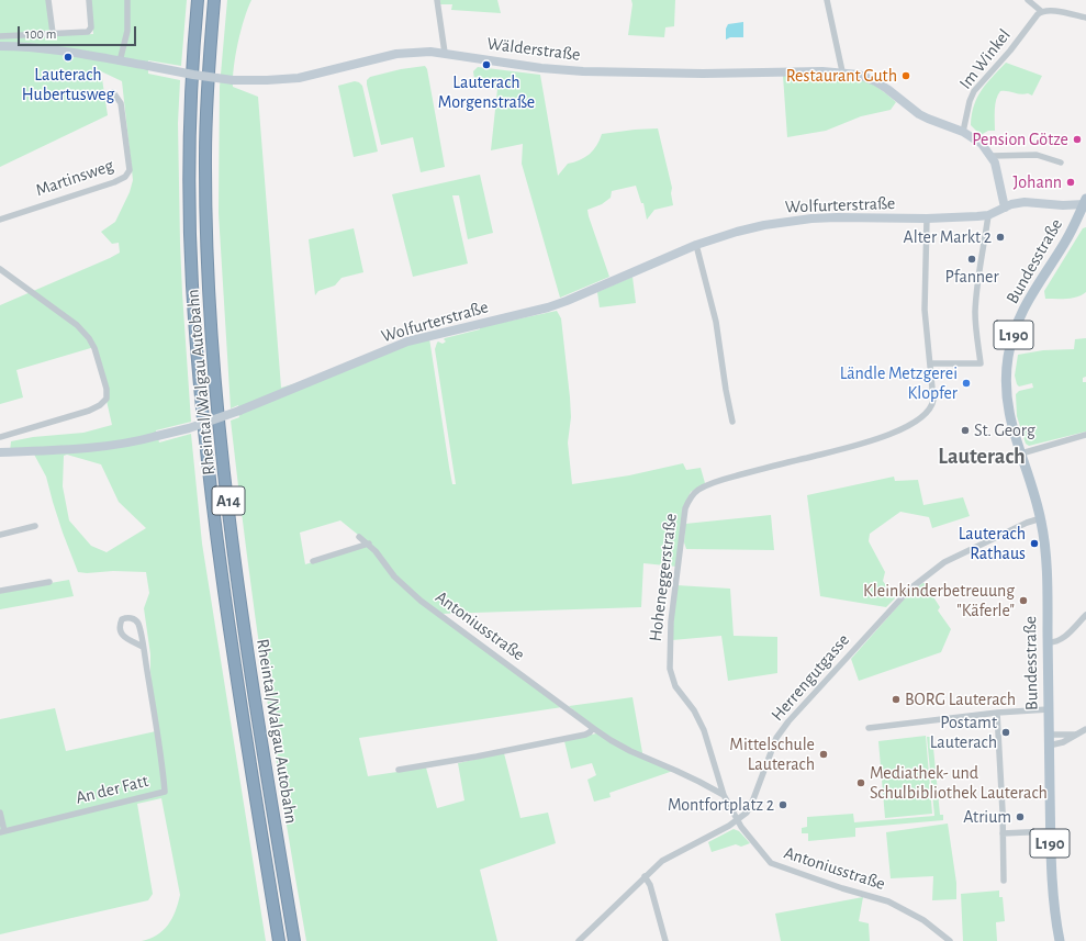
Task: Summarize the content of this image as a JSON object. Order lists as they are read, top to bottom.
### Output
{
  "streets": {
    "highway": ["Rheintal/Walgau Autobahn", "A14"],
    "main road": [
      "Wälderstraße",
      "Wolfurterstraße",
      "Bundesstraße",
      "L190"
    ],
    "street": [
      "Im Winkel",
      "Martinsweg",
      "Hoheneggerstraße",
      "Antoniusstraße",
      "Herrengutgasse",
      "An der Fatt"
    ]
  },
  "crossings": [
    ["Wälderstraße", "Im Winkel"],
    ["Wolfurterstraße", "Hoheneggerstraße"],
    ["Bundesstraße", "Herrengutgasse"],
    ["Hoheneggerstraße", "Antoniusstraße"],
    ["Antoniusstraße", "Herrengutgasse"]
  ],
  "districts": ["Lauterach"],
  "places": [
    "Lauterach Hubertusweg",
    "Lauterach Morgenstraße",
    "Restaurant Guth",
    "Pension Götze",
    "Johann",
    "Alter Markt 2",
    "Pfanner",
    "Ländle Metzgerei Klopfer",
    "St. Georg",
    "Lauterach Rathaus",
    "Kleinkinderbetreuung \"Käferle\"",
    "BORG Lauterach",
    "Postamt Lauterach",
    "Mittelschule Lauterach",
    "Mediathek- und Schulbibliothek Lauterach",
    "Montfortplatz 2",
    "Atrium"
  ],
  "scale_bar": "100 m"
}
